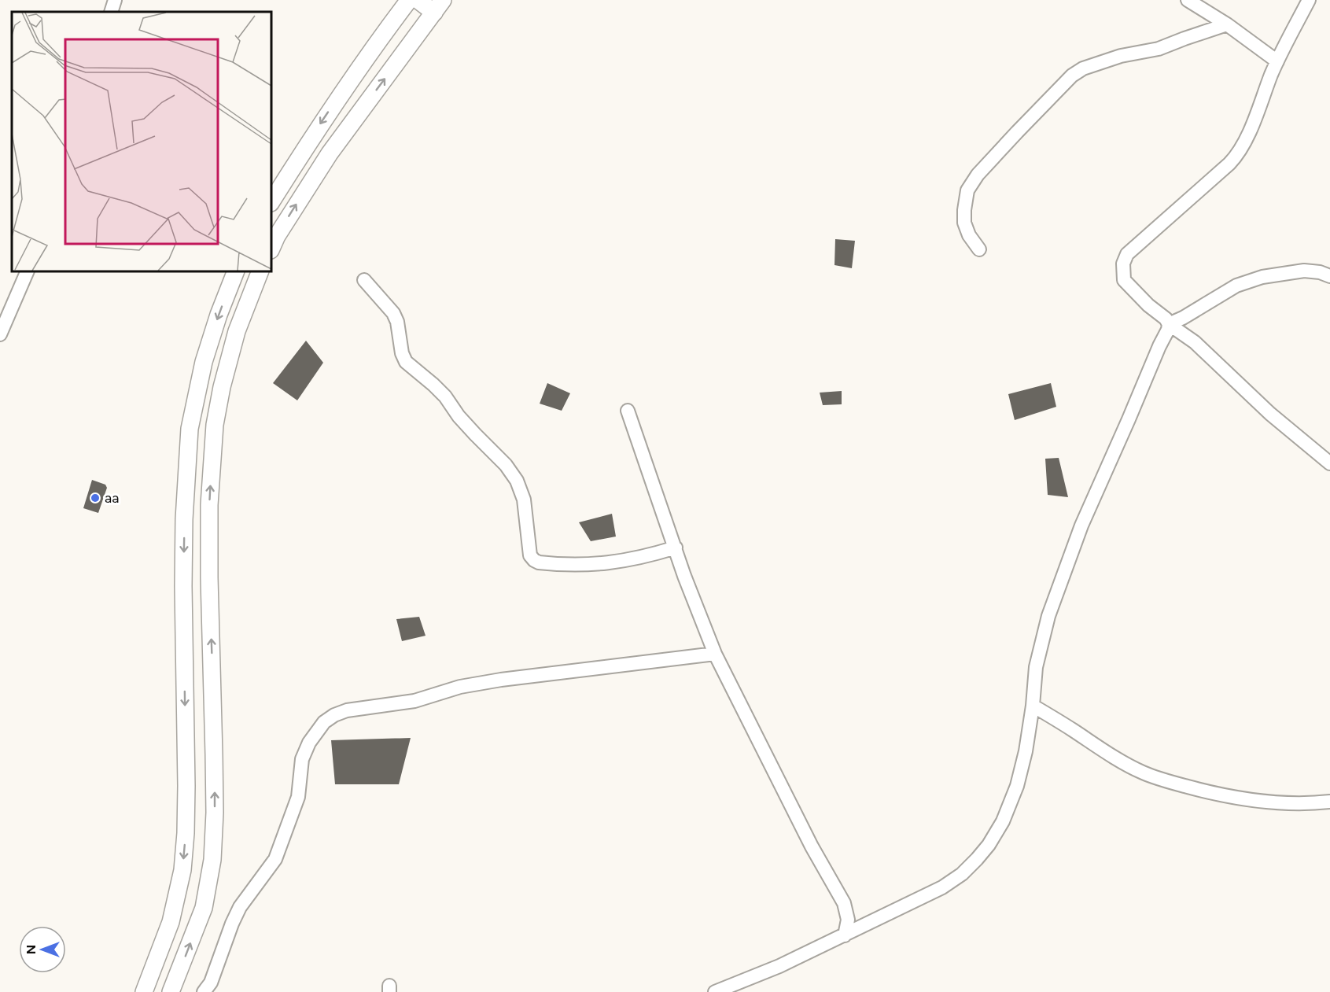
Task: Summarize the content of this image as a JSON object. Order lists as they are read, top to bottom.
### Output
{
  "places": ["aa"],
  "north": "left"
}
